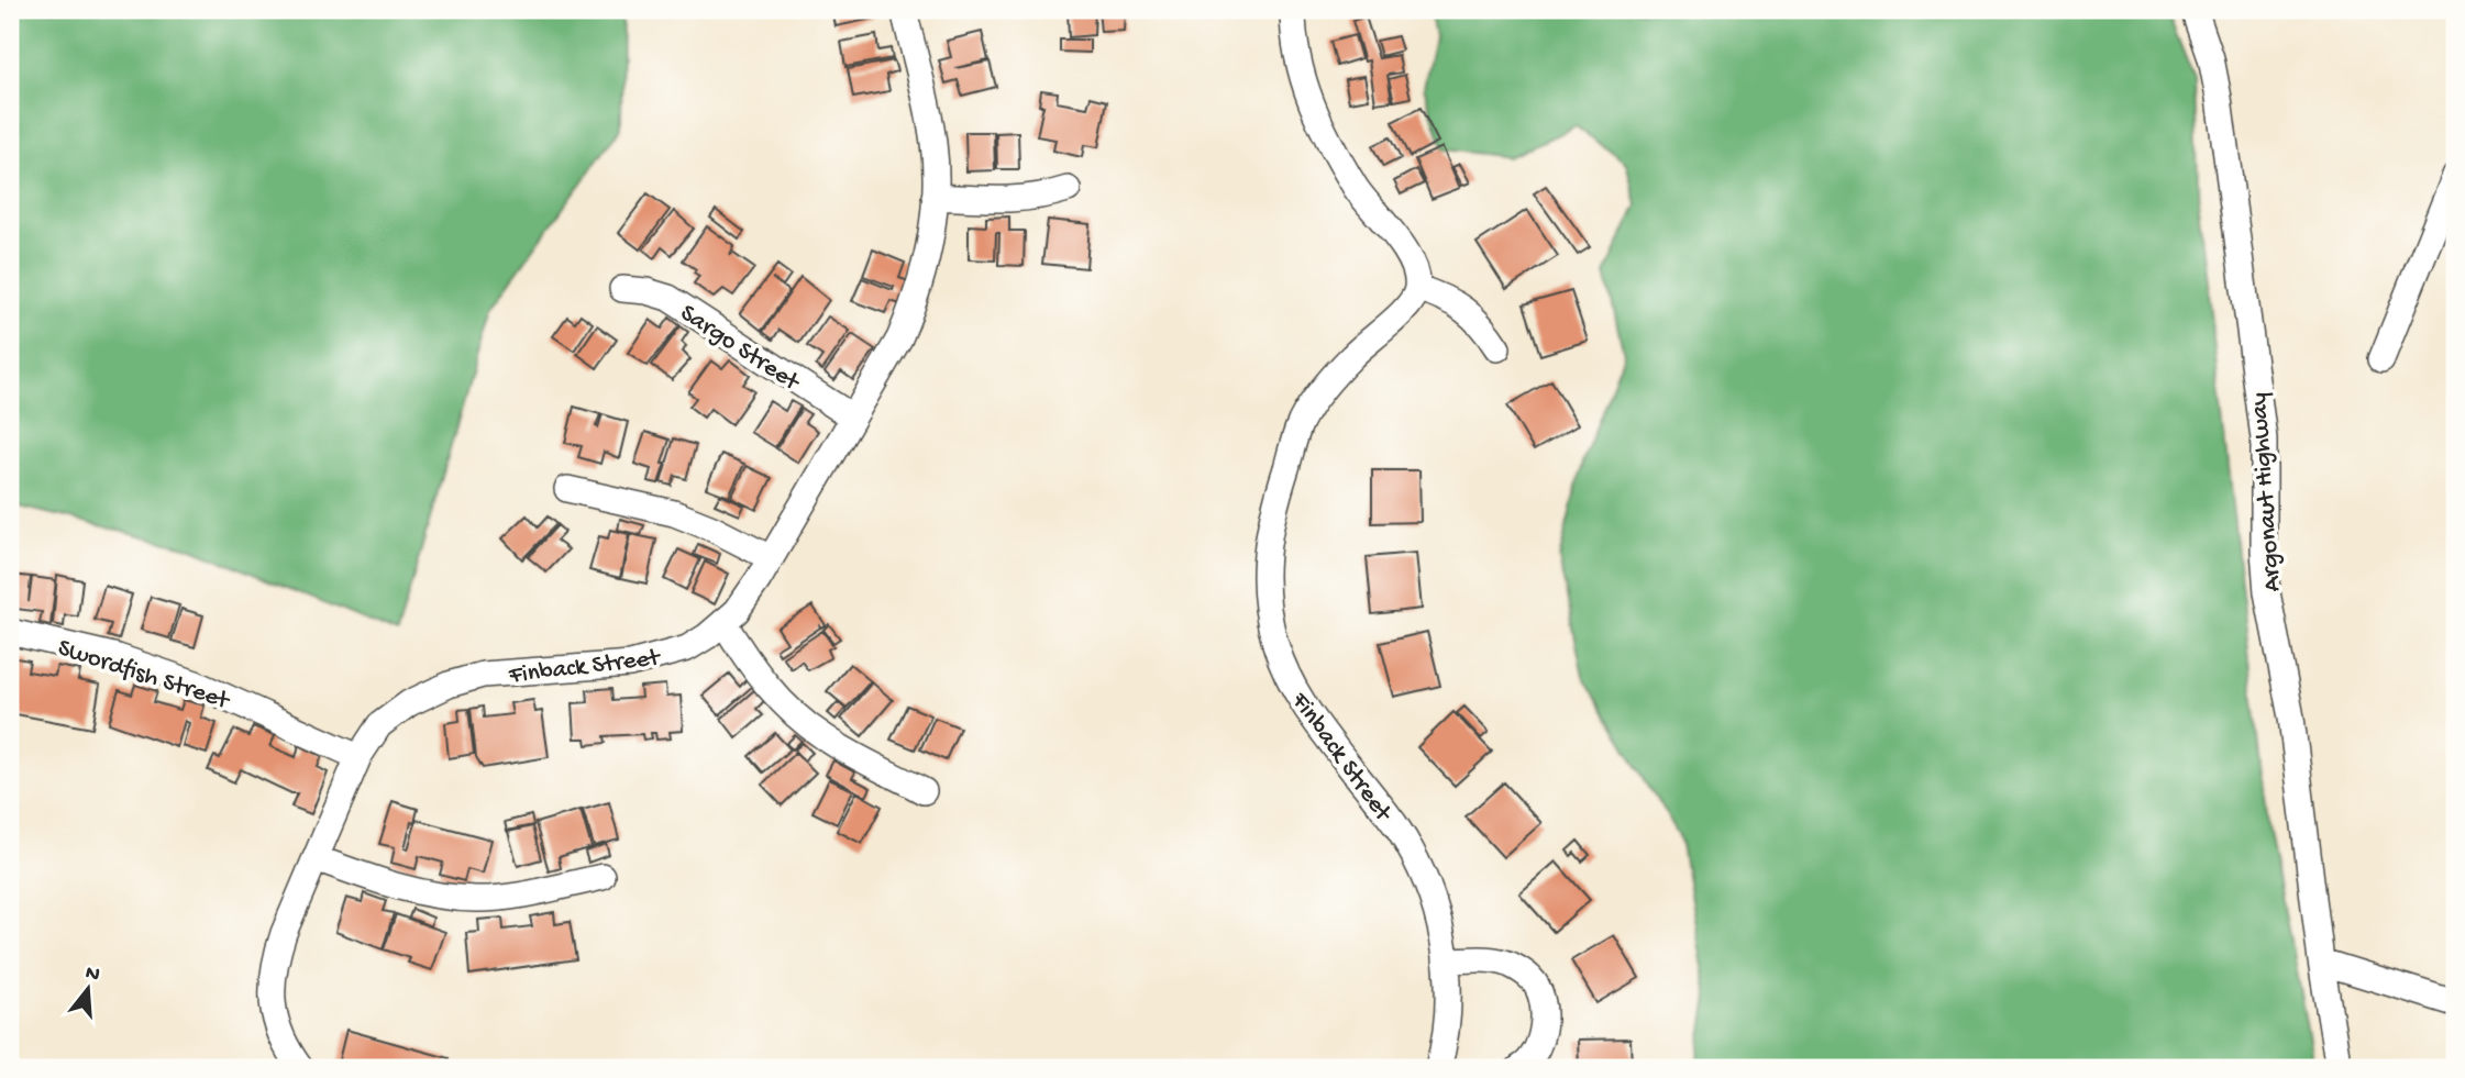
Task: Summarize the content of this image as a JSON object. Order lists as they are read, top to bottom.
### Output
{
  "streets": {
    "street": [
      "Sargo Street",
      "Argonaut Highway",
      "Finback Street",
      "Swordfish Street"
    ]
  },
  "crossings": [
    ["Sargo Street", "Finback Street"],
    ["Finback Street", "Swordfish Street"]
  ],
  "north": "top"
}
